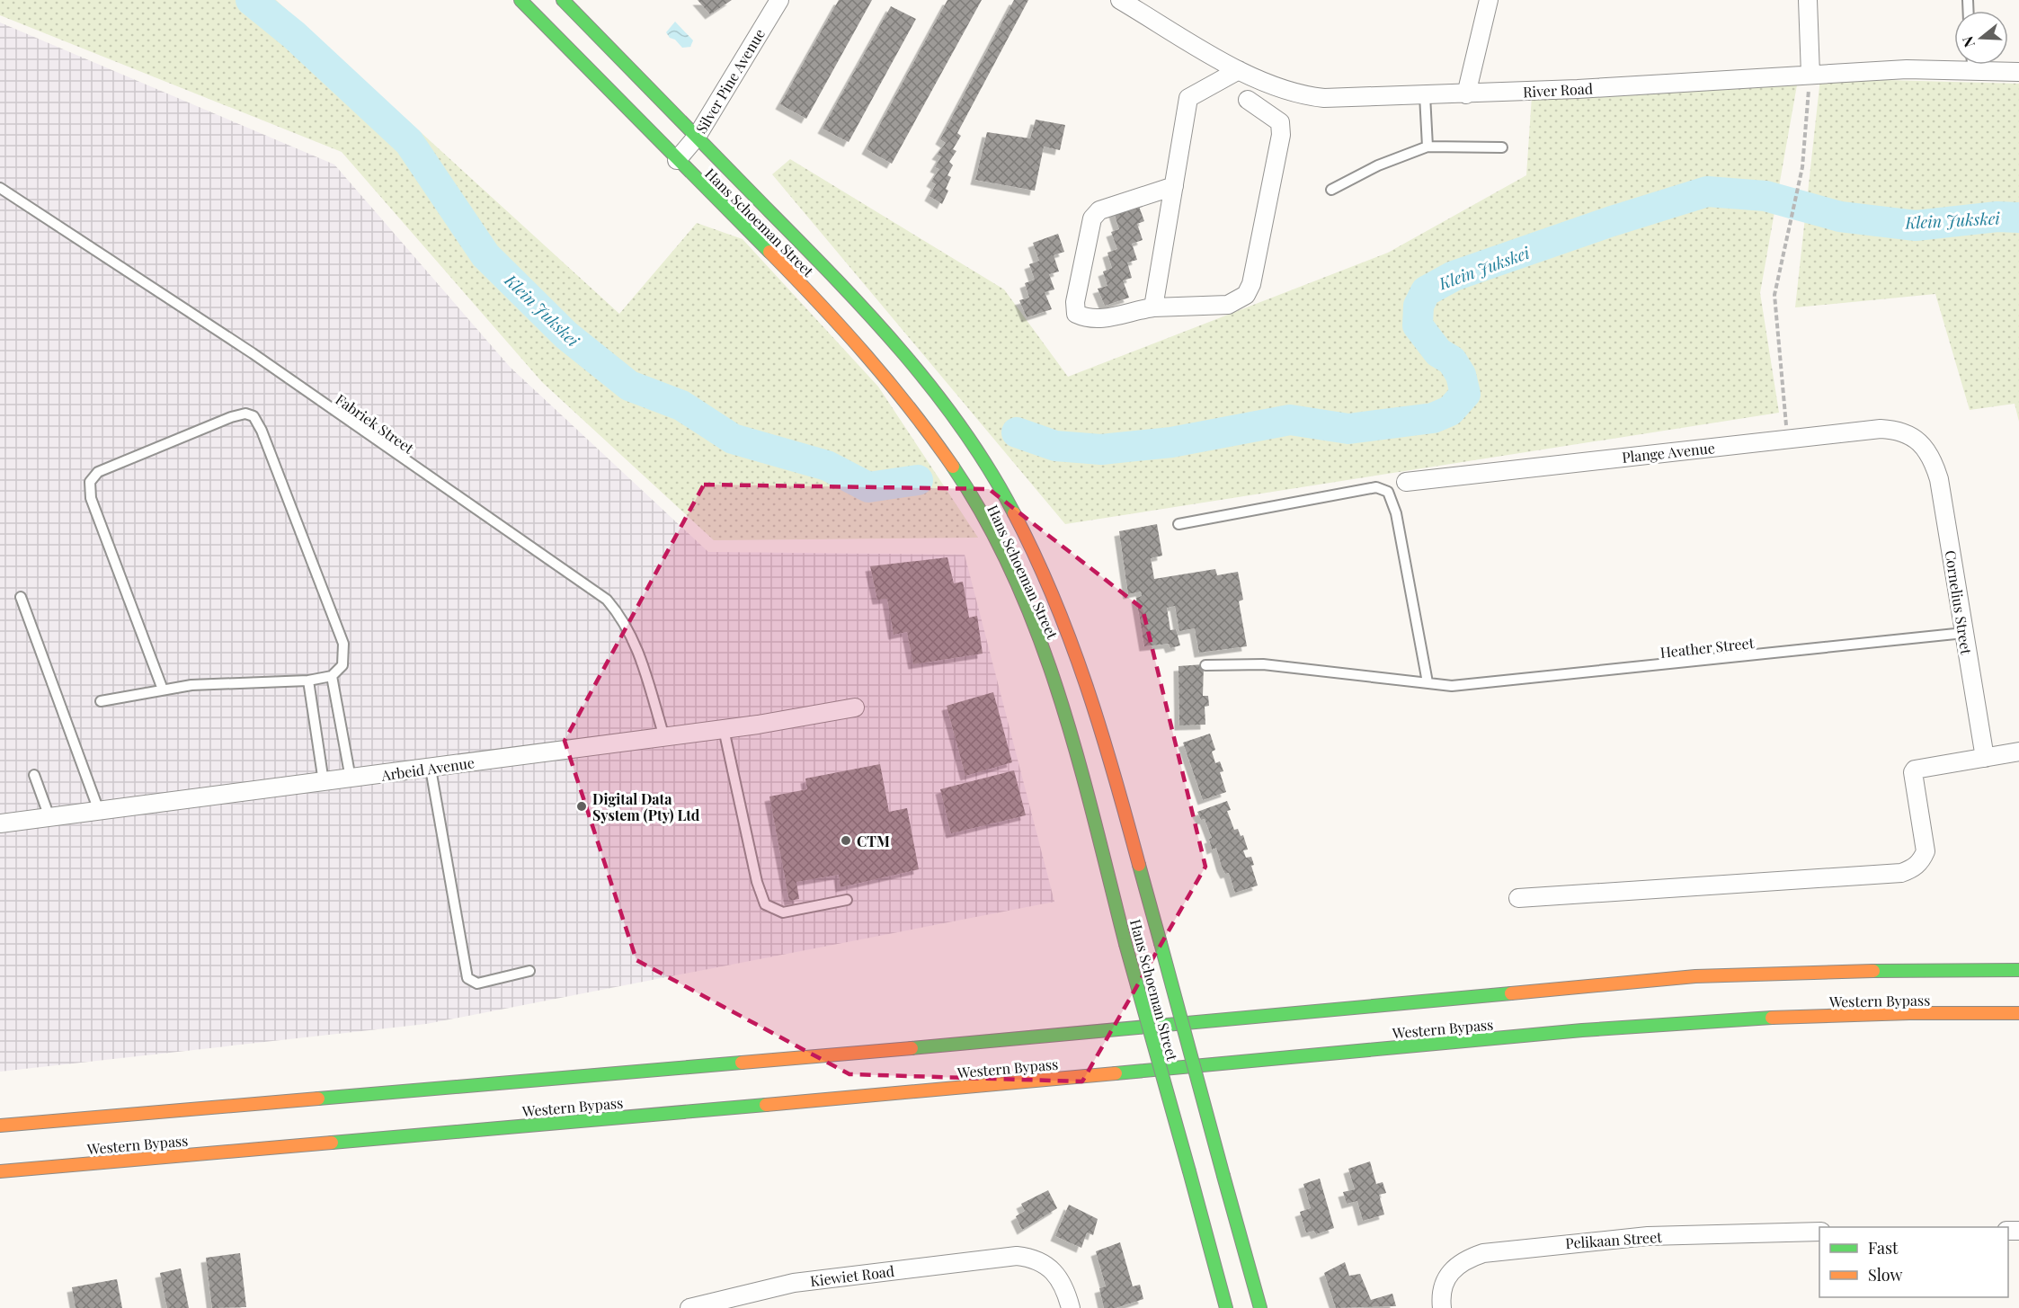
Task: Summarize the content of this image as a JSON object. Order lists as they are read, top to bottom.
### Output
{
  "streets": {
    "main road": ["Hans Schoeman Street", "Western Bypass"],
    "street": [
      "Silver Pine Avenue",
      "River Road",
      "Plange Avenue",
      "Cornelius Street",
      "Arbeid Avenue",
      "Pelikaan Street",
      "Kiewiet Road"
    ],
    "lane": ["Fabriek Street", "Heather Street"]
  },
  "crossings": [
    ["Silver Pine Avenue", "Hans Schoeman Street"],
    ["Fabriek Street", "Arbeid Avenue"],
    ["Plange Avenue", "Cornelius Street"],
    ["Cornelius Street", "Heather Street"]
  ],
  "water": ["Klein Jukskei"],
  "places": ["Digital Data System (Pty) Ltd", "CTM"],
  "legend": ["Fast", "Slow"],
  "north": "left"
}
